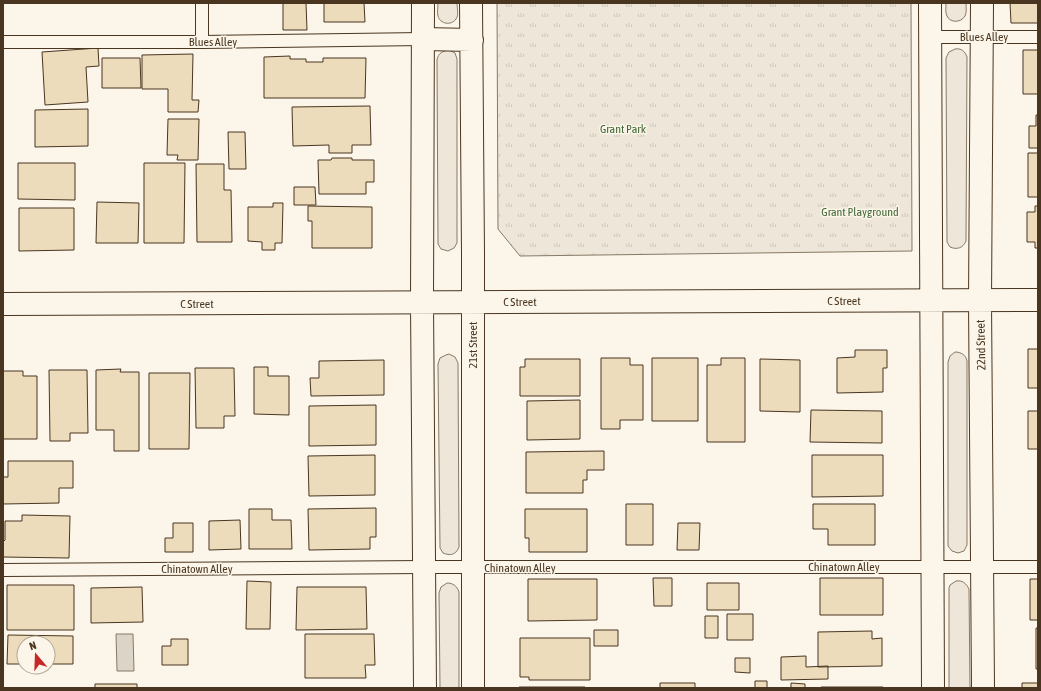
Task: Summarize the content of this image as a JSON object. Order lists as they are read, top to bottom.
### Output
{
  "streets": {
    "street": ["C Street", "21st Street", "22nd Street"],
    "lane": ["Blues Alley", "Chinatown Alley"]
  },
  "crossings": [
    ["Blues Alley", "22nd Street"],
    ["C Street", "21st Street"],
    ["C Street", "22nd Street"],
    ["21st Street", "Chinatown Alley"],
    ["22nd Street", "Chinatown Alley"]
  ],
  "parks": ["Grant Park", "Grant Playground"],
  "north": "top"
}
